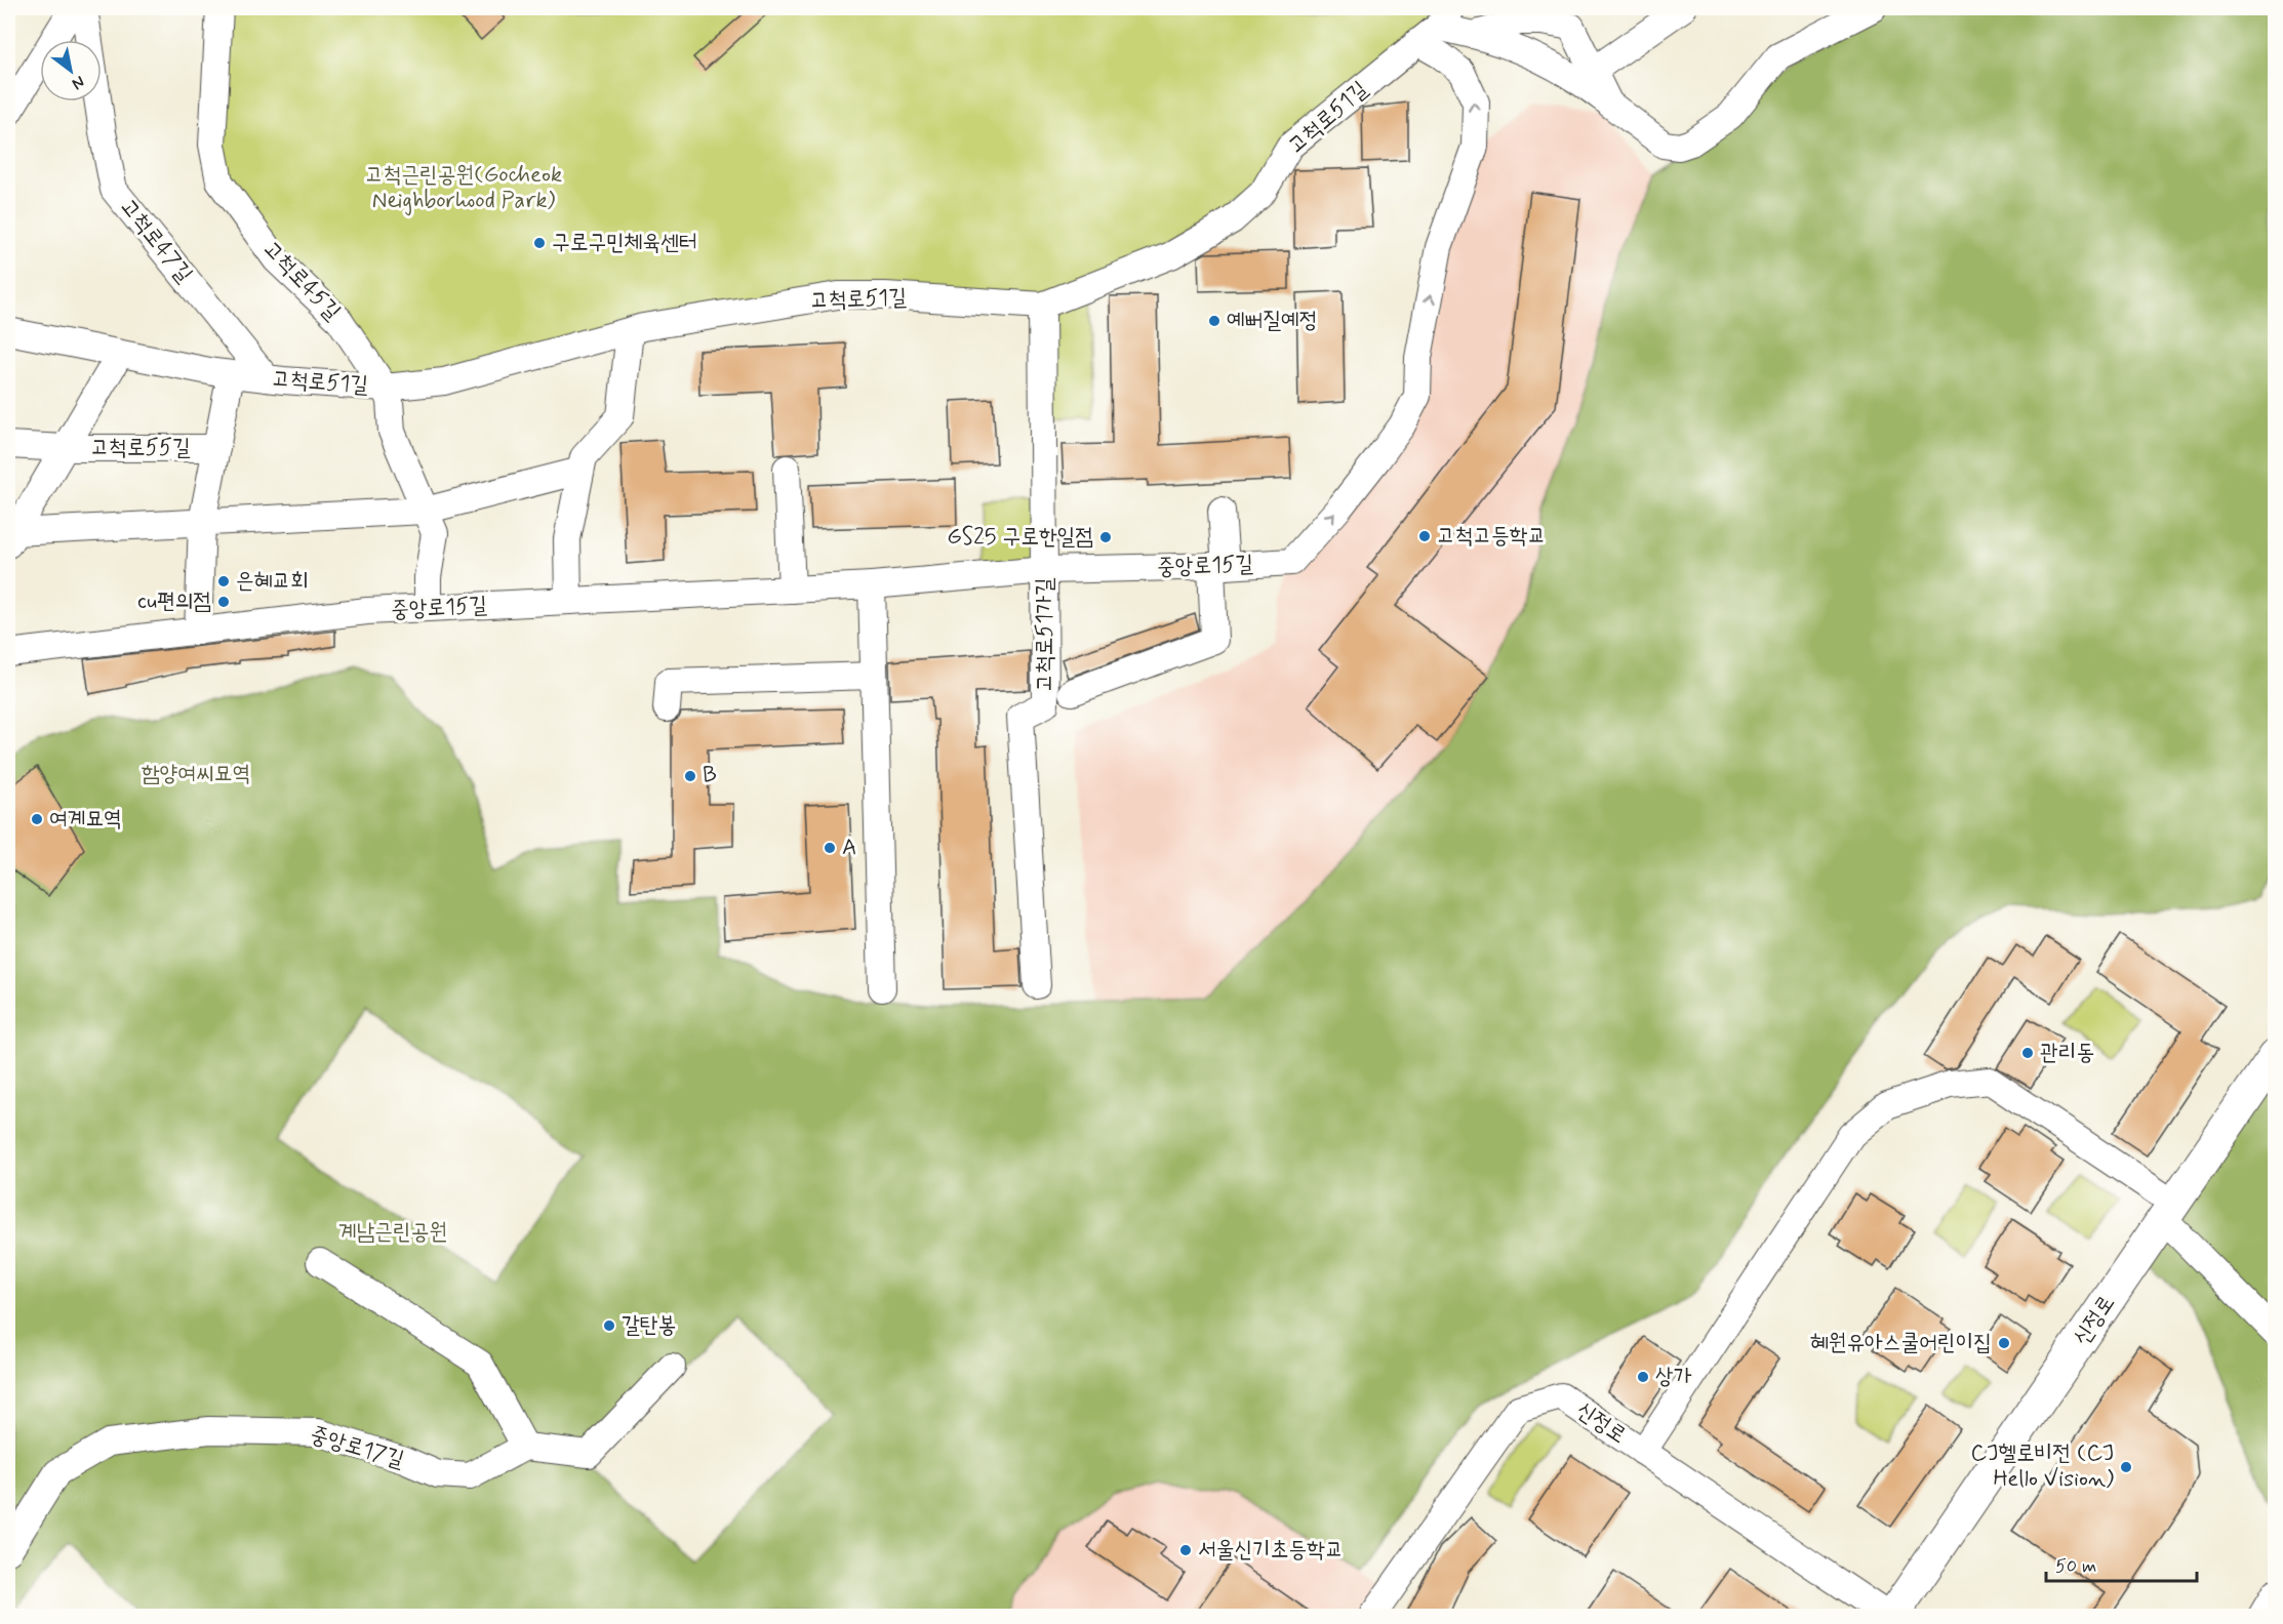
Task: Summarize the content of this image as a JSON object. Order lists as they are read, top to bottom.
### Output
{
  "streets": {
    "main road": ["신정로"],
    "street": [
      "고척로51길",
      "고척로47길",
      "고척로45길",
      "고척로55길",
      "중앙로15길",
      "고척로51가길",
      "중앙로17길"
    ]
  },
  "crossings": [
    ["고척로51길", "고척로47길"],
    ["고척로51길", "고척로45길"],
    ["고척로51길", "고척로55길"],
    ["고척로51길", "중앙로15길"],
    ["고척로51길", "고척로51가길"],
    ["고척로45길", "중앙로15길"],
    ["중앙로15길", "고척로51가길"]
  ],
  "parks": ["고척근린공원(Gocheok Neighborhood Park)", "함양여씨묘역", "계남근린공원"],
  "places": [
    "구로구민체육센터",
    "예뻐질예정",
    "고척고등학교",
    "GS25 구로한일점",
    "은혜교회",
    "cu편의점",
    "B",
    "여계묘역",
    "A",
    "관리동",
    "갈탄봉",
    "혜원유아스쿨어린이집",
    "상가",
    "CJ헬로비전 (CJ Hello Vision)",
    "서울신기초등학교"
  ],
  "scale_bar": "50 m",
  "north": "bottom right"
}
